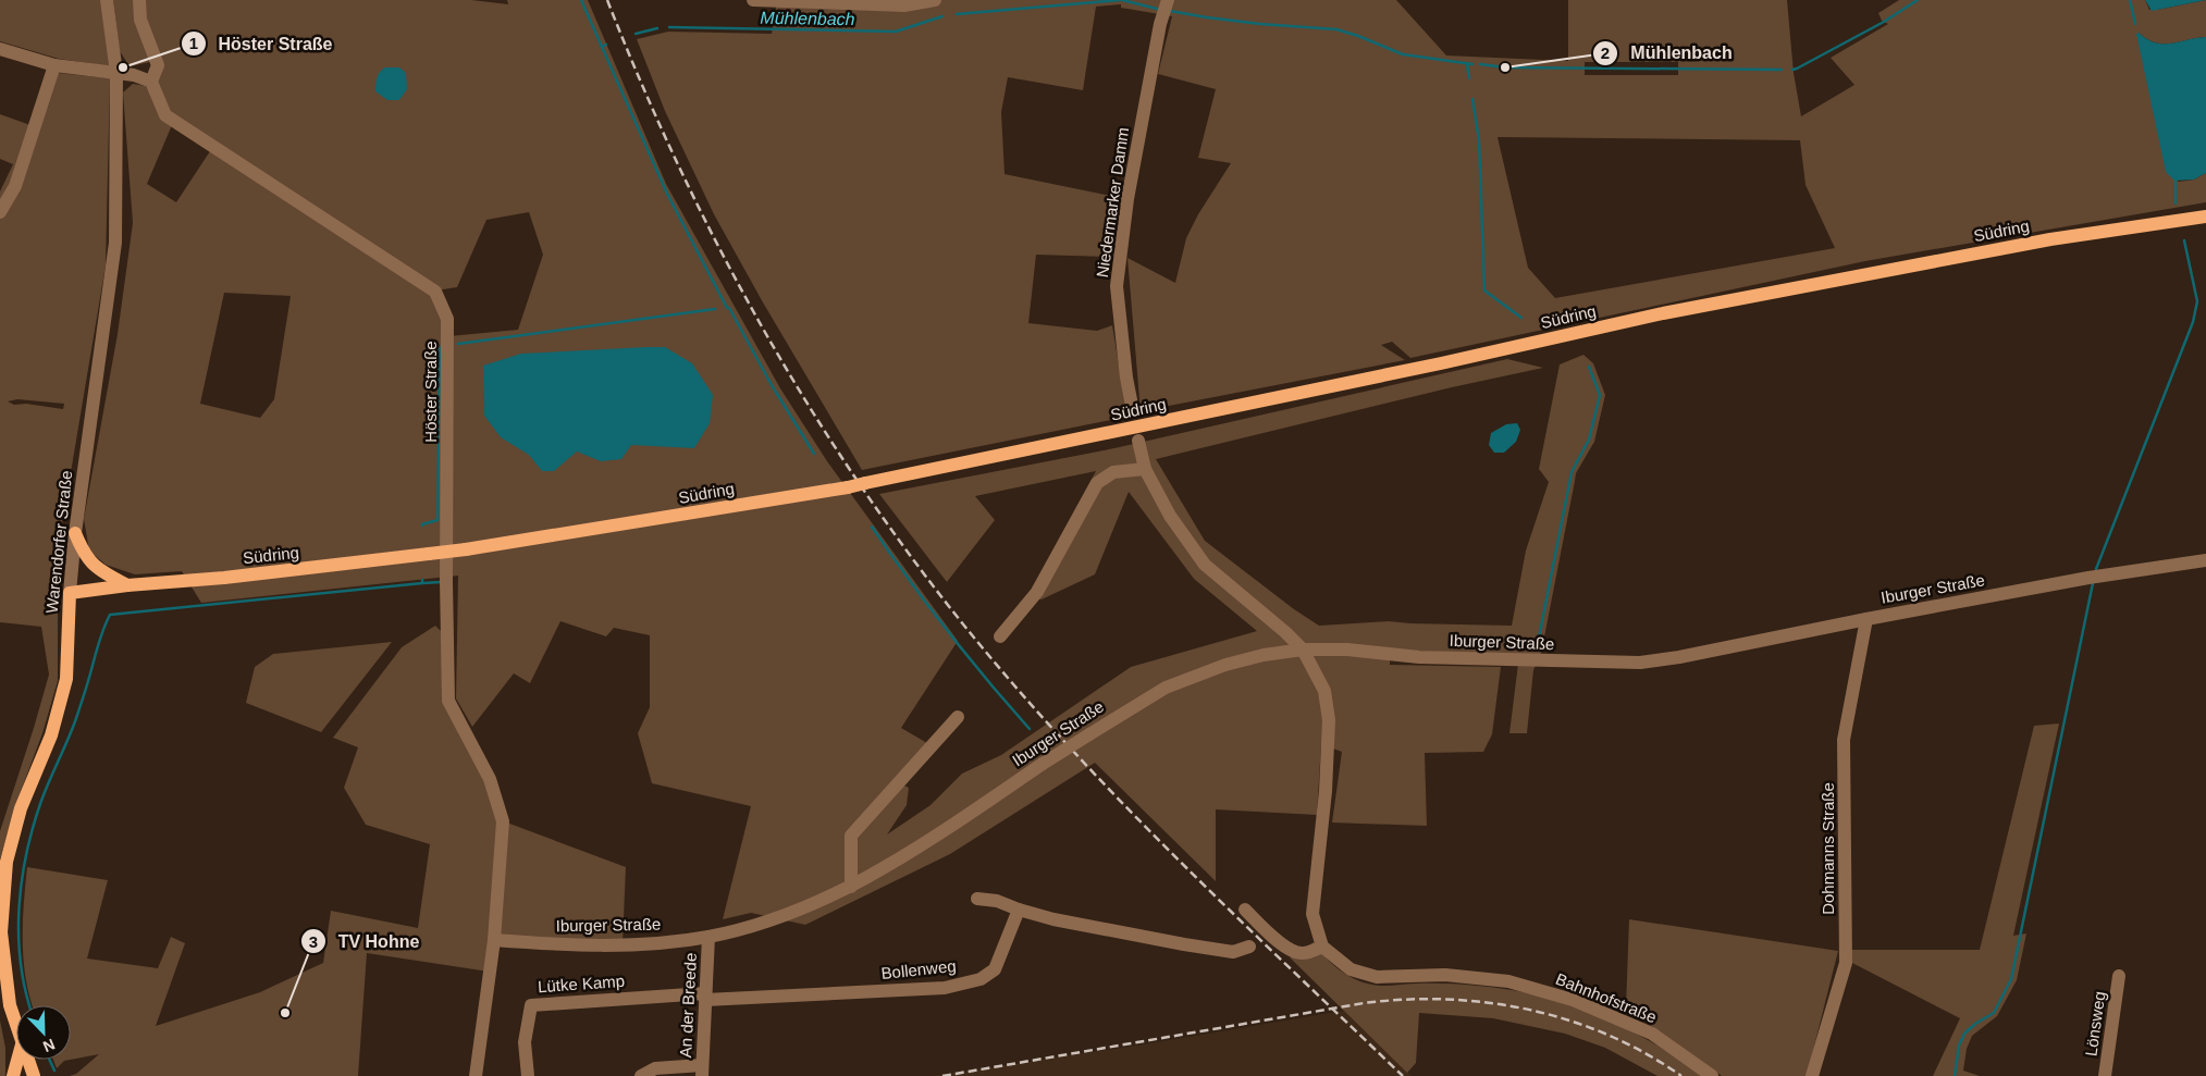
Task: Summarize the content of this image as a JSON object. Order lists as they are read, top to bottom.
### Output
{
  "streets": {
    "main road": ["Südring", "Warendorfer Straße"],
    "street": [
      "Niedermarker Damm",
      "Höster Straße",
      "Iburger Straße",
      "Dohmanns Straße",
      "Bollenweg",
      "Lütke Kamp",
      "Bahnhofstraße",
      "An der Breede",
      "Lönsweg"
    ]
  },
  "crossings": [
    ["Südring", "Warendorfer Straße"],
    ["Höster Straße", "Iburger Straße"],
    ["Iburger Straße", "Dohmanns Straße"],
    ["Iburger Straße", "An der Breede"],
    ["Bollenweg", "Lütke Kamp"],
    ["Bollenweg", "An der Breede"],
    ["Lütke Kamp", "An der Breede"]
  ],
  "water": ["Mühlenbach"],
  "places": ["Höster Straße", "Mühlenbach", "TV Hohne"],
  "north": "bottom right"
}
